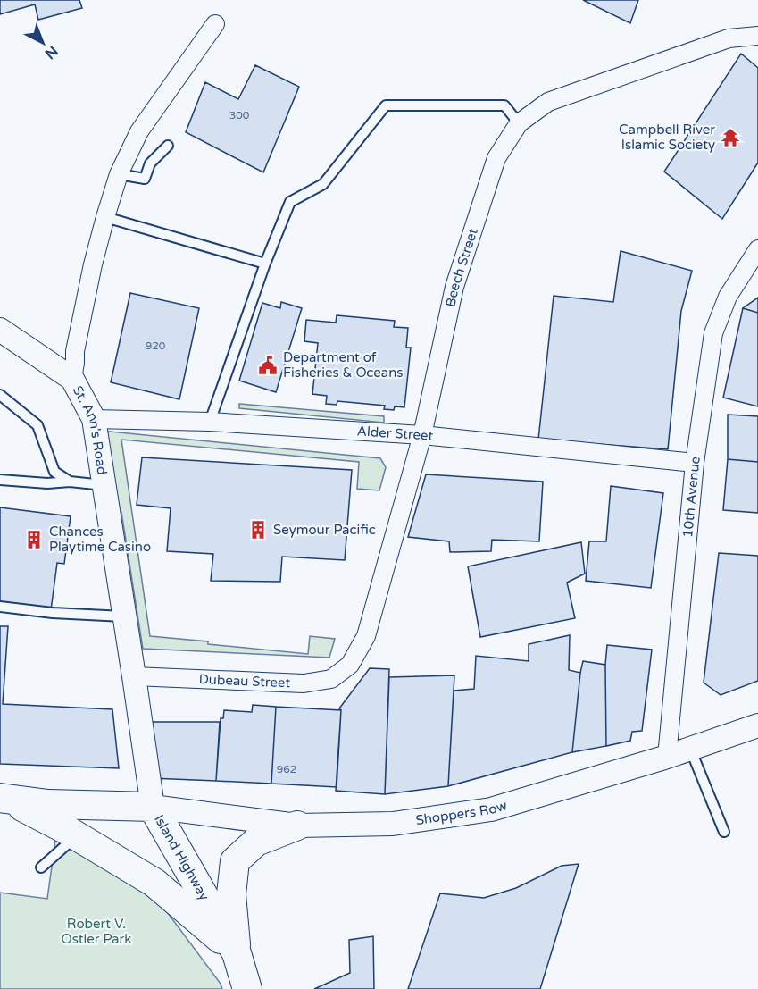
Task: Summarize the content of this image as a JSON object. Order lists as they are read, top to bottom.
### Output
{
  "streets": {
    "main road": ["Island Highway"],
    "street": [
      "Beech Street",
      "St. Ann's Road",
      "Alder Street",
      "10th Avenue",
      "Dubeau Street",
      "Shoppers Row"
    ]
  },
  "crossings": [
    ["Beech Street", "Alder Street"],
    ["Beech Street", "Dubeau Street"],
    ["St. Ann's Road", "Alder Street"],
    ["St. Ann's Road", "Dubeau Street"],
    ["St. Ann's Road", "Shoppers Row"],
    ["St. Ann's Road", "Island Highway"],
    ["Alder Street", "10th Avenue"],
    ["10th Avenue", "Shoppers Row"],
    ["Shoppers Row", "Island Highway"]
  ],
  "parks": ["Robert V. Ostler Park"],
  "places": {
    "temple": ["Campbell River Islamic Society"],
    "public building": ["Department of Fisheries & Oceans"],
    "building": ["Seymour Pacific", "Chances Playtime Casino"]
  },
  "house_numbers": ["300", "920", "962"],
  "north": "bottom right"
}
